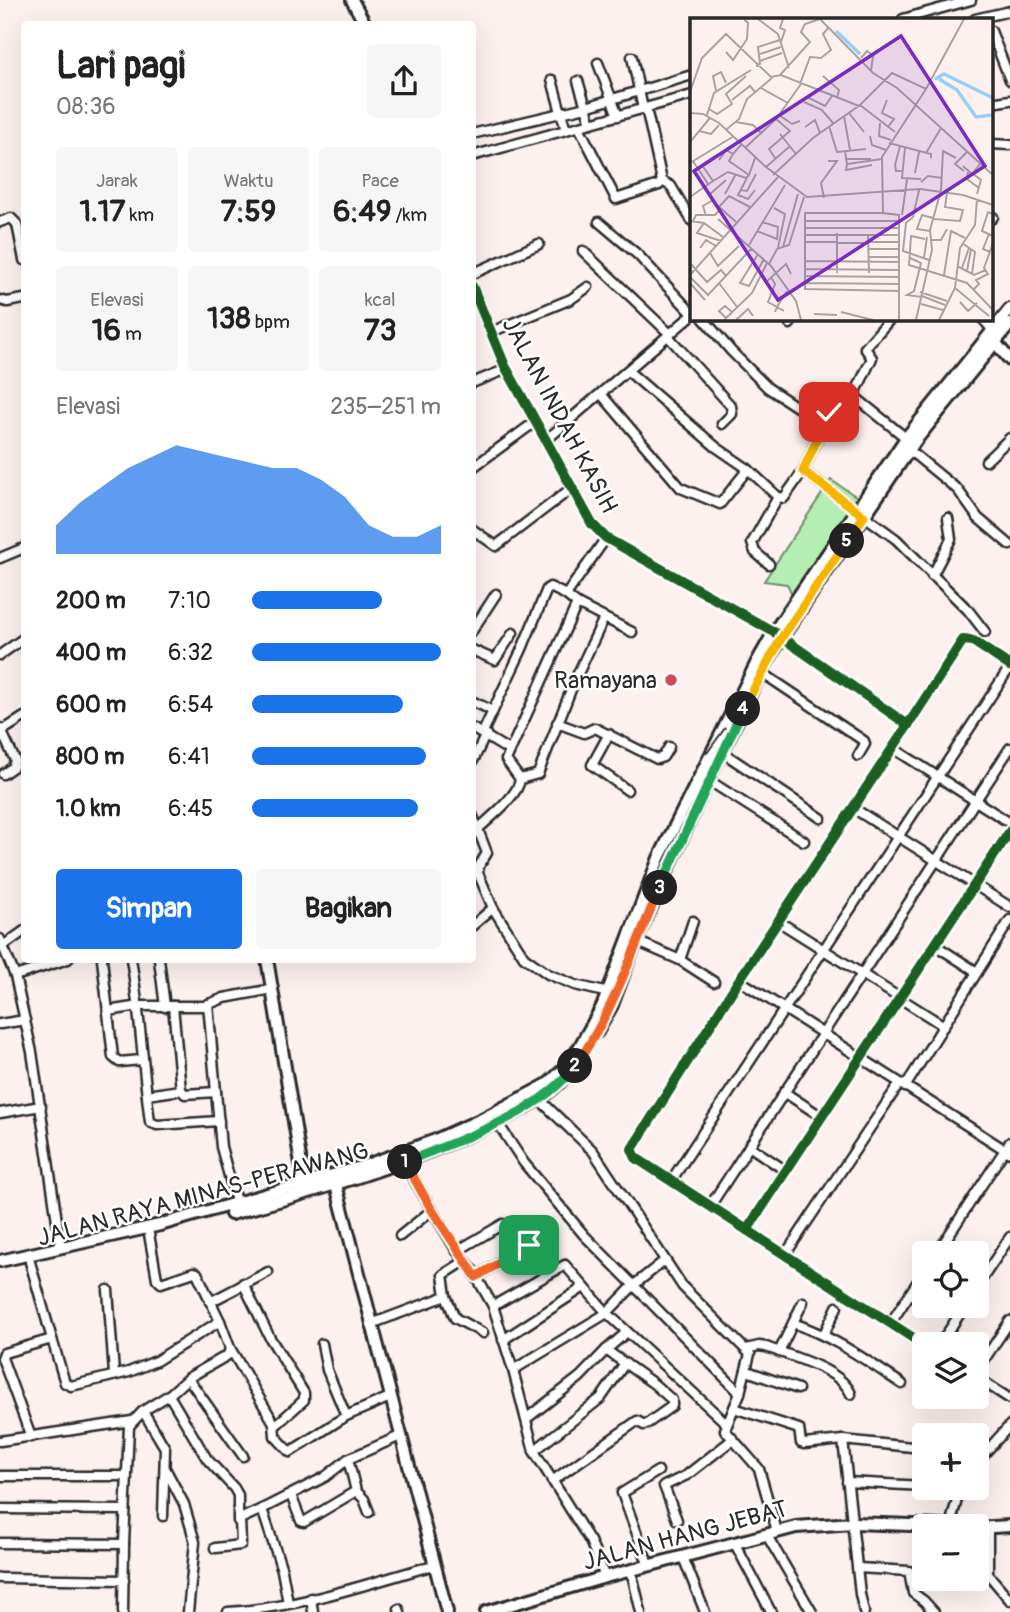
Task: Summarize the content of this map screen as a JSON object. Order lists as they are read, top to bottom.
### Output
{
  "streets": {
    "main road": ["JALAN RAYA MINAS-PERAWANG", "JALAN HANG JEBAT"],
    "street": ["JALAN INDAH KASIH"]
  },
  "crossings": [
    ["JALAN INDAH KASIH", "JALAN RAYA MINAS-PERAWANG"]
  ],
  "places": ["Ramayana"],
  "page": {
    "heading": ["Lari pagi", "08:36"],
    "stats": [
      ["Jarak", "1.17 km"],
      ["Waktu", "7:59"],
      ["Pace", "6:49 /km"],
      ["Elevasi", "16 m"],
      ["138 bpm"],
      ["kcal", "73"]
    ],
    "chart": ["Elevasi", "235–251 m"],
    "pins": [
      "5",
      "4",
      "3",
      "2",
      "1"
    ],
    "list": [
      {
        "name": "200 m",
        "note": "7:10"
      },
      {
        "name": "400 m",
        "note": "6:32"
      },
      {
        "name": "600 m",
        "note": "6:54"
      },
      {
        "name": "800 m",
        "note": "6:41"
      },
      {
        "name": "1.0 km",
        "note": "6:45"
      }
    ],
    "buttons": ["Simpan", "Bagikan"],
    "map_buttons": ["+", "−"]
  }
}
